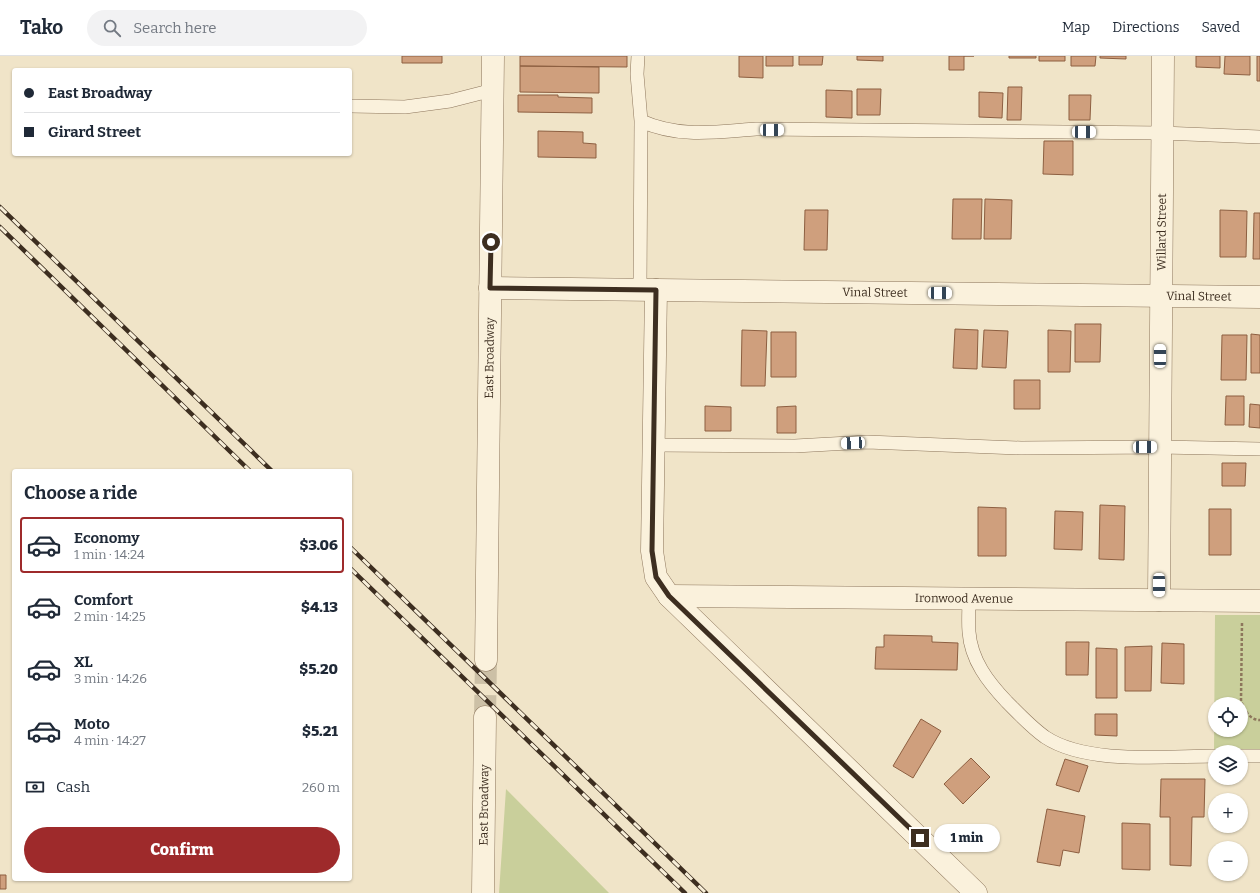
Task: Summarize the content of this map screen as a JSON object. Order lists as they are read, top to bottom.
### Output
{
  "streets": {
    "street": [
      "Willard Street",
      "Vinal Street",
      "East Broadway",
      "Ironwood Avenue"
    ]
  },
  "crossings": [
    ["Willard Street", "Vinal Street"],
    ["Willard Street", "Ironwood Avenue"],
    ["Vinal Street", "East Broadway"]
  ],
  "page": {
    "header": "Tako",
    "search": "Search here",
    "nav": ["Map", "Directions", "Saved"],
    "banner": ["East Broadway", "Girard Street"],
    "heading": "Choose a ride",
    "list": [
      {
        "name": "Economy",
        "note": "1 min · 14:24",
        "value": "$3.06"
      },
      {
        "name": "Comfort",
        "note": "2 min · 14:25",
        "value": "$4.13"
      },
      {
        "name": "XL",
        "note": "3 min · 14:26",
        "value": "$5.20"
      },
      {
        "name": "Moto",
        "note": "4 min · 14:27",
        "value": "$5.21"
      }
    ],
    "map_buttons": ["+", "−"],
    "pay": ["Cash", "260 m"],
    "buttons": "Confirm",
    "bubble": "1 min"
  }
}
